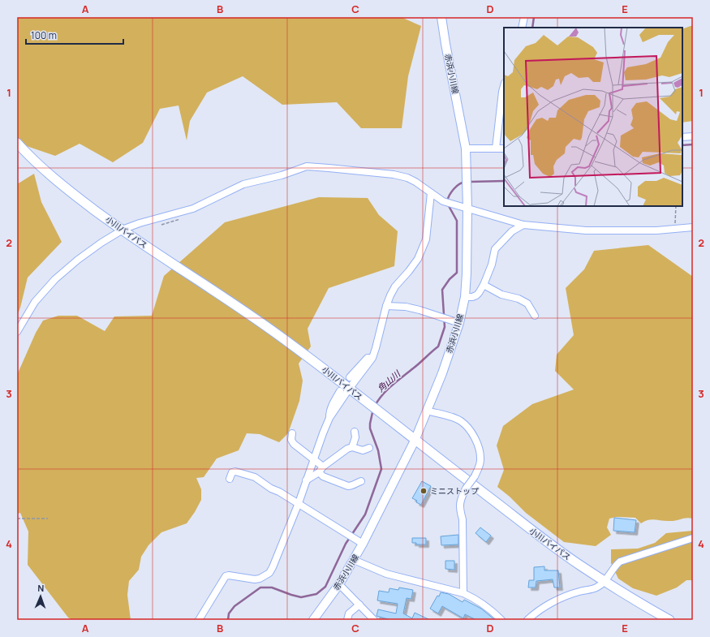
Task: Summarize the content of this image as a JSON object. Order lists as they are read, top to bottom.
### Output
{
  "streets": {
    "highway": ["小川バイパス"],
    "main road": ["赤浜小川線"]
  },
  "crossings": [
    ["赤浜小川線", "小川バイパス"]
  ],
  "water": ["角山川"],
  "places": ["ミニストップ"],
  "scale_bar": "100 m",
  "north": "top",
  "grid": {
    "columns": [
      "A",
      "B",
      "C",
      "D",
      "E"
    ],
    "rows": [
      "1",
      "2",
      "3",
      "4"
    ]
  }
}
